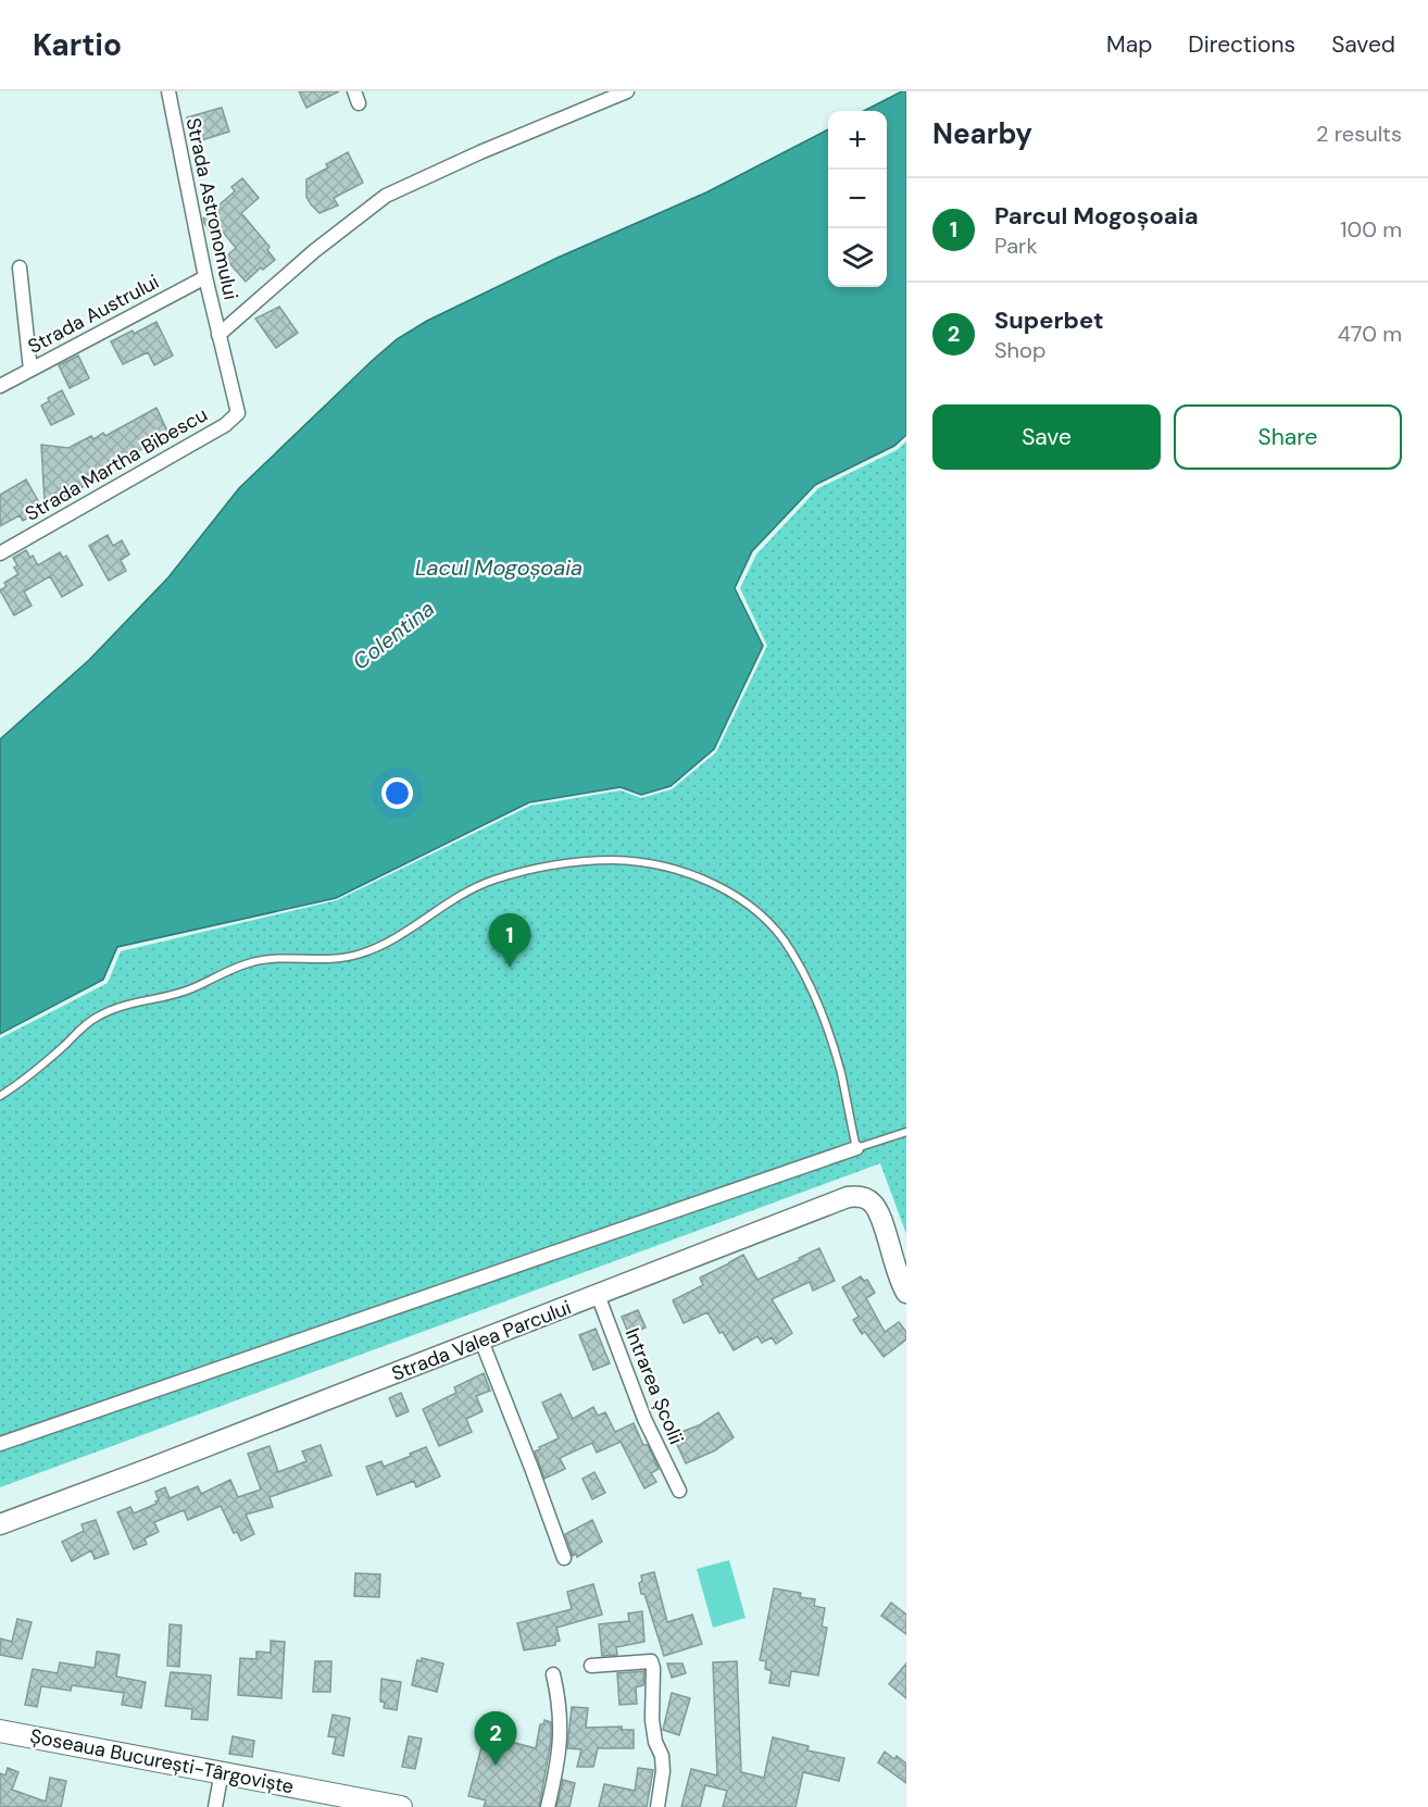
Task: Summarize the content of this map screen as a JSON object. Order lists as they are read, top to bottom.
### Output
{
  "streets": {
    "main road": ["Șoseaua București-Târgoviște"],
    "street": [
      "Strada Astronomului",
      "Strada Austrului",
      "Strada Martha Bibescu",
      "Strada Valea Parcului",
      "Intrarea Școlii"
    ]
  },
  "crossings": [
    ["Strada Astronomului", "Strada Austrului"],
    ["Strada Astronomului", "Strada Martha Bibescu"],
    ["Strada Valea Parcului", "Intrarea Școlii"]
  ],
  "water": ["Lacul Mogoșoaia", "Colentina"],
  "page": {
    "header": "Kartio",
    "nav": ["Map", "Directions", "Saved"],
    "heading": ["Nearby", "2 results"],
    "map_buttons": ["+", "−"],
    "list": [
      {
        "mark": "1",
        "name": "Parcul Mogoșoaia",
        "note": "Park",
        "value": "100 m"
      },
      {
        "mark": "2",
        "name": "Superbet",
        "note": "Shop",
        "value": "470 m"
      }
    ],
    "buttons": ["Save", "Share"],
    "pins": ["1", "2"]
  }
}
